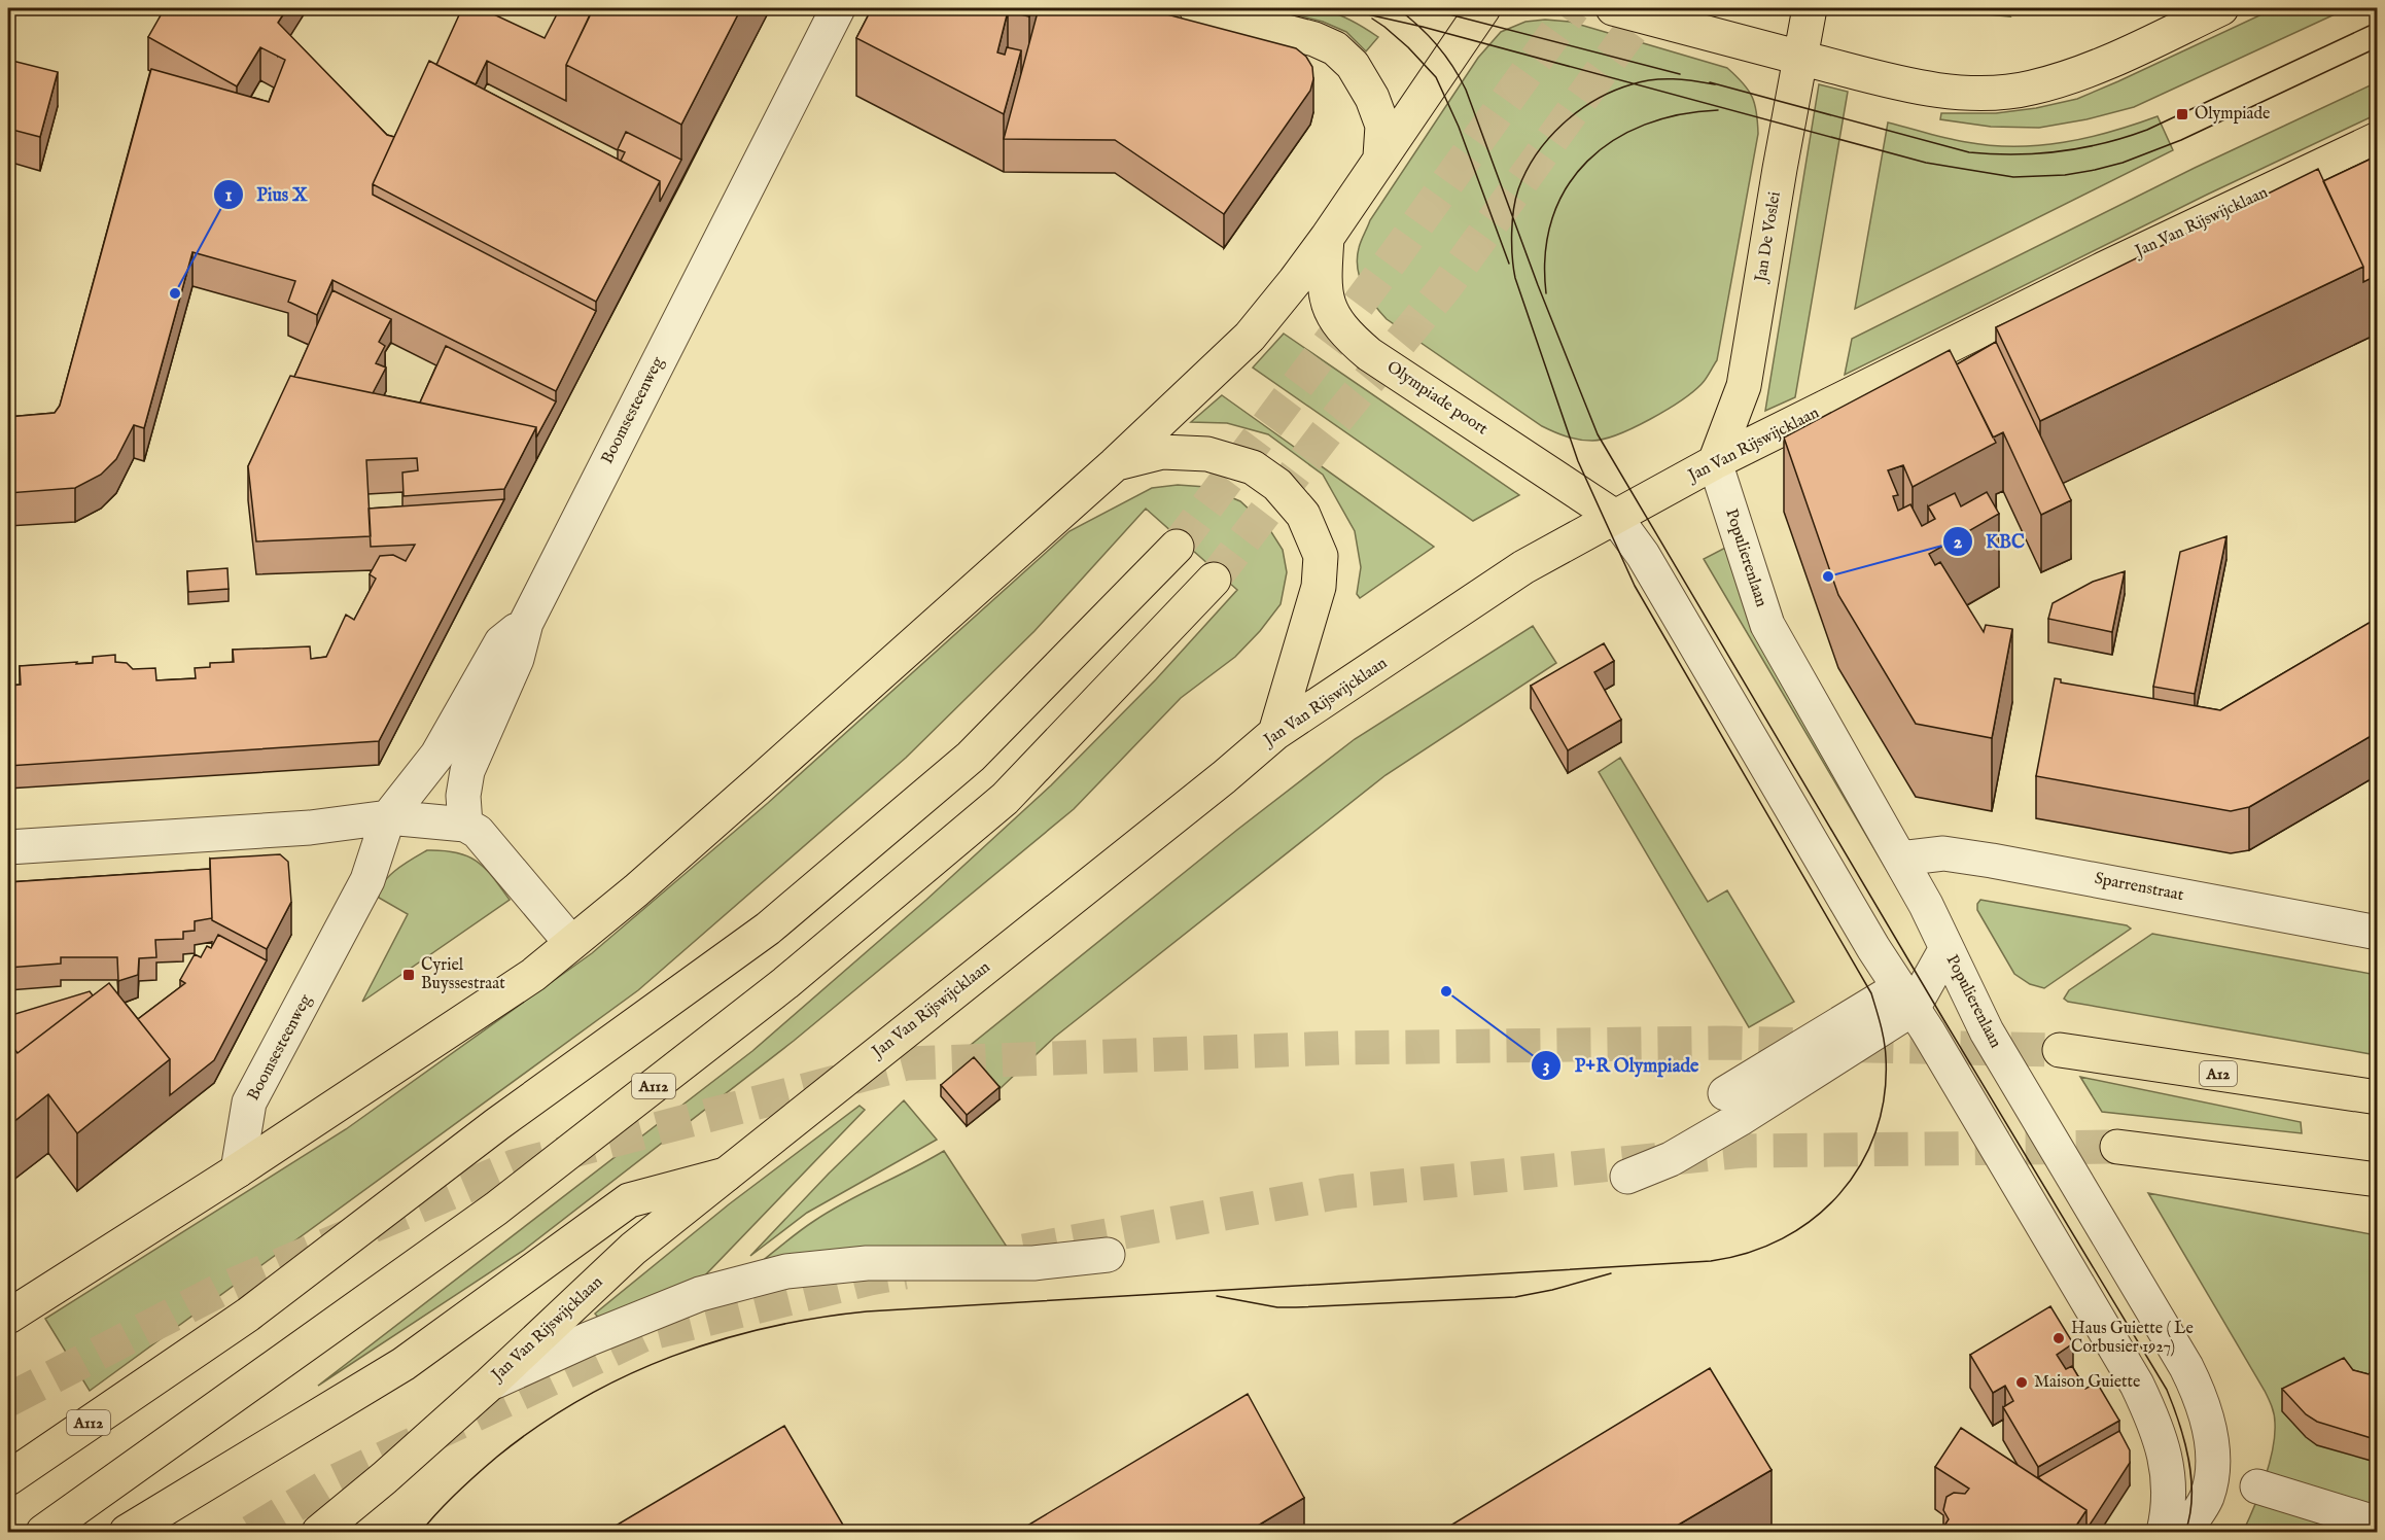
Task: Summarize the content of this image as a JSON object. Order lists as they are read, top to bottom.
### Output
{
  "streets": {
    "main road": [
      "Jan Van Rijswijcklaan",
      "Jan De Voslei",
      "Olympiade poort",
      "A12",
      "A112"
    ],
    "street": ["Boomsesteenweg", "Populierenlaan", "Sparrenstraat"]
  },
  "crossings": [
    ["Jan Van Rijswijcklaan", "Jan De Voslei"],
    ["Jan Van Rijswijcklaan", "Olympiade poort"],
    ["Jan Van Rijswijcklaan", "Populierenlaan"],
    ["Jan De Voslei", "Populierenlaan"],
    ["Populierenlaan", "Sparrenstraat"]
  ],
  "places": {
    "transit": ["Olympiade", "Cyriel Buyssestraat"],
    "other": [
      "Pius X",
      "KBC",
      "P+R Olympiade",
      "Haus Guiette ( Le Corbusier 1927)",
      "Maison Guiette"
    ]
  }
}
